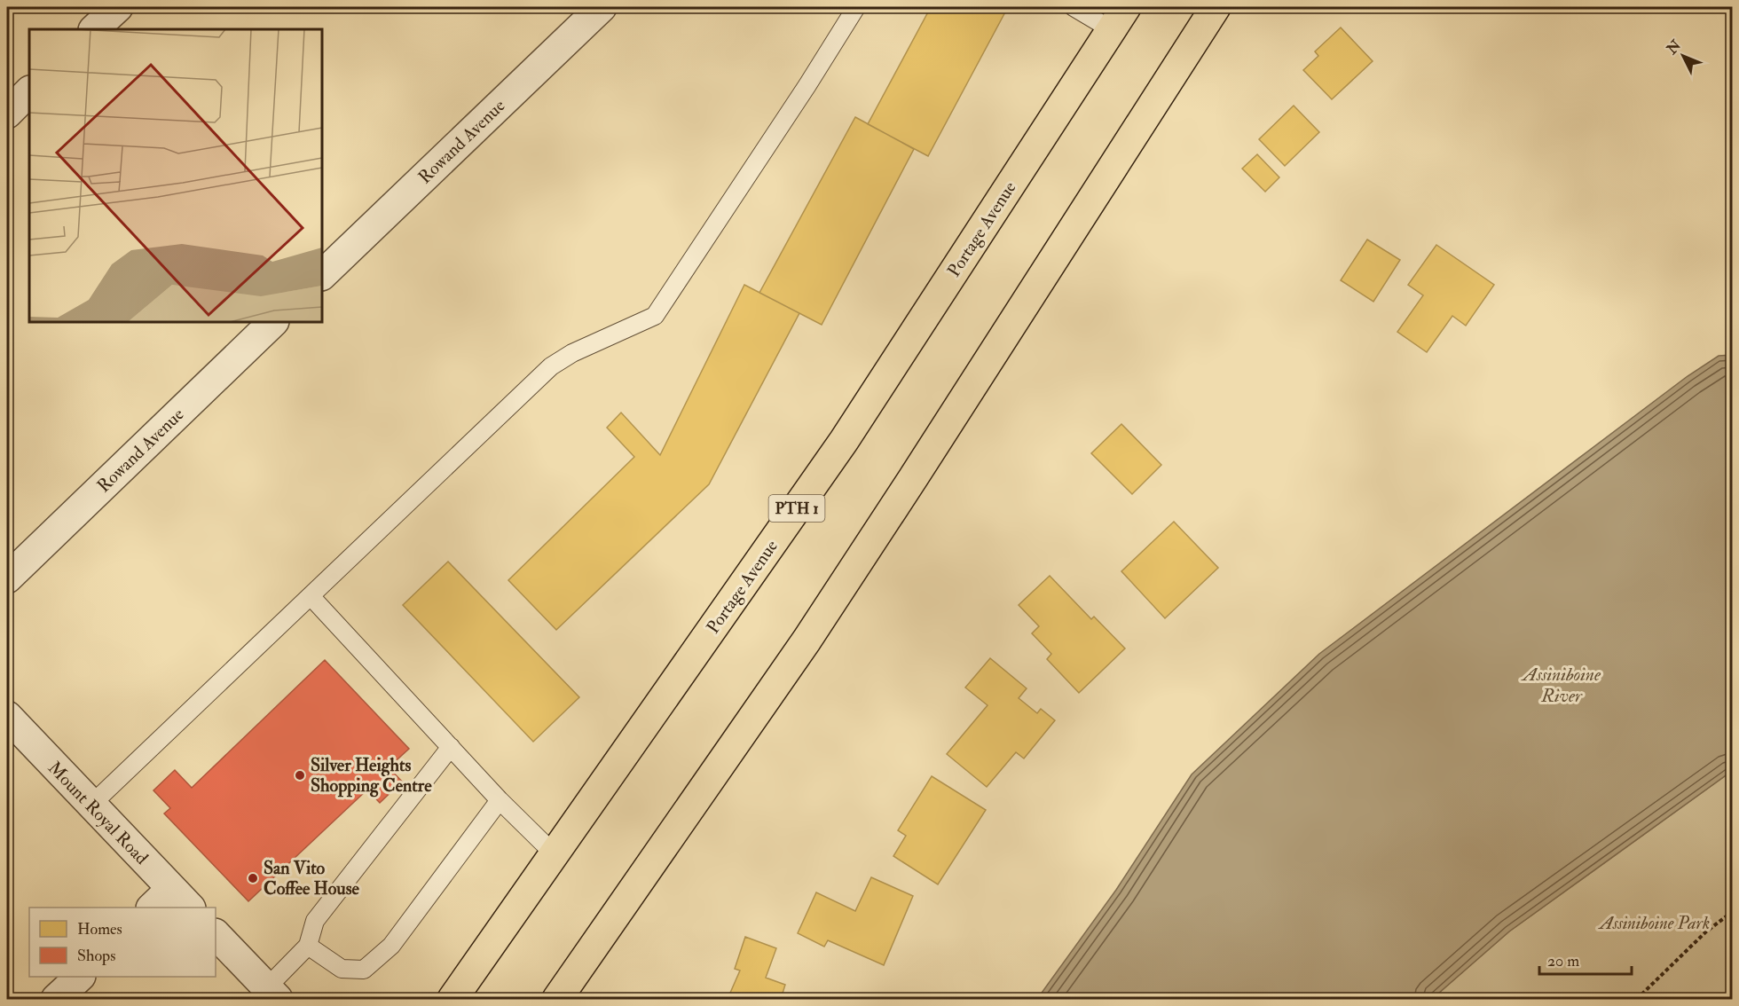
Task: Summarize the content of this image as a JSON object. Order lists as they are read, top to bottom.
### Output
{
  "streets": {
    "highway": ["Portage Avenue", "PTH 1"],
    "street": ["Rowand Avenue", "Mount Royal Road"]
  },
  "water": ["Assiniboine River"],
  "parks": ["Assiniboine Park"],
  "places": ["Silver Heights Shopping Centre", "San Vito Coffee House"],
  "legend": ["Homes", "Shops"],
  "scale_bar": "20 m",
  "north": "top left"
}
